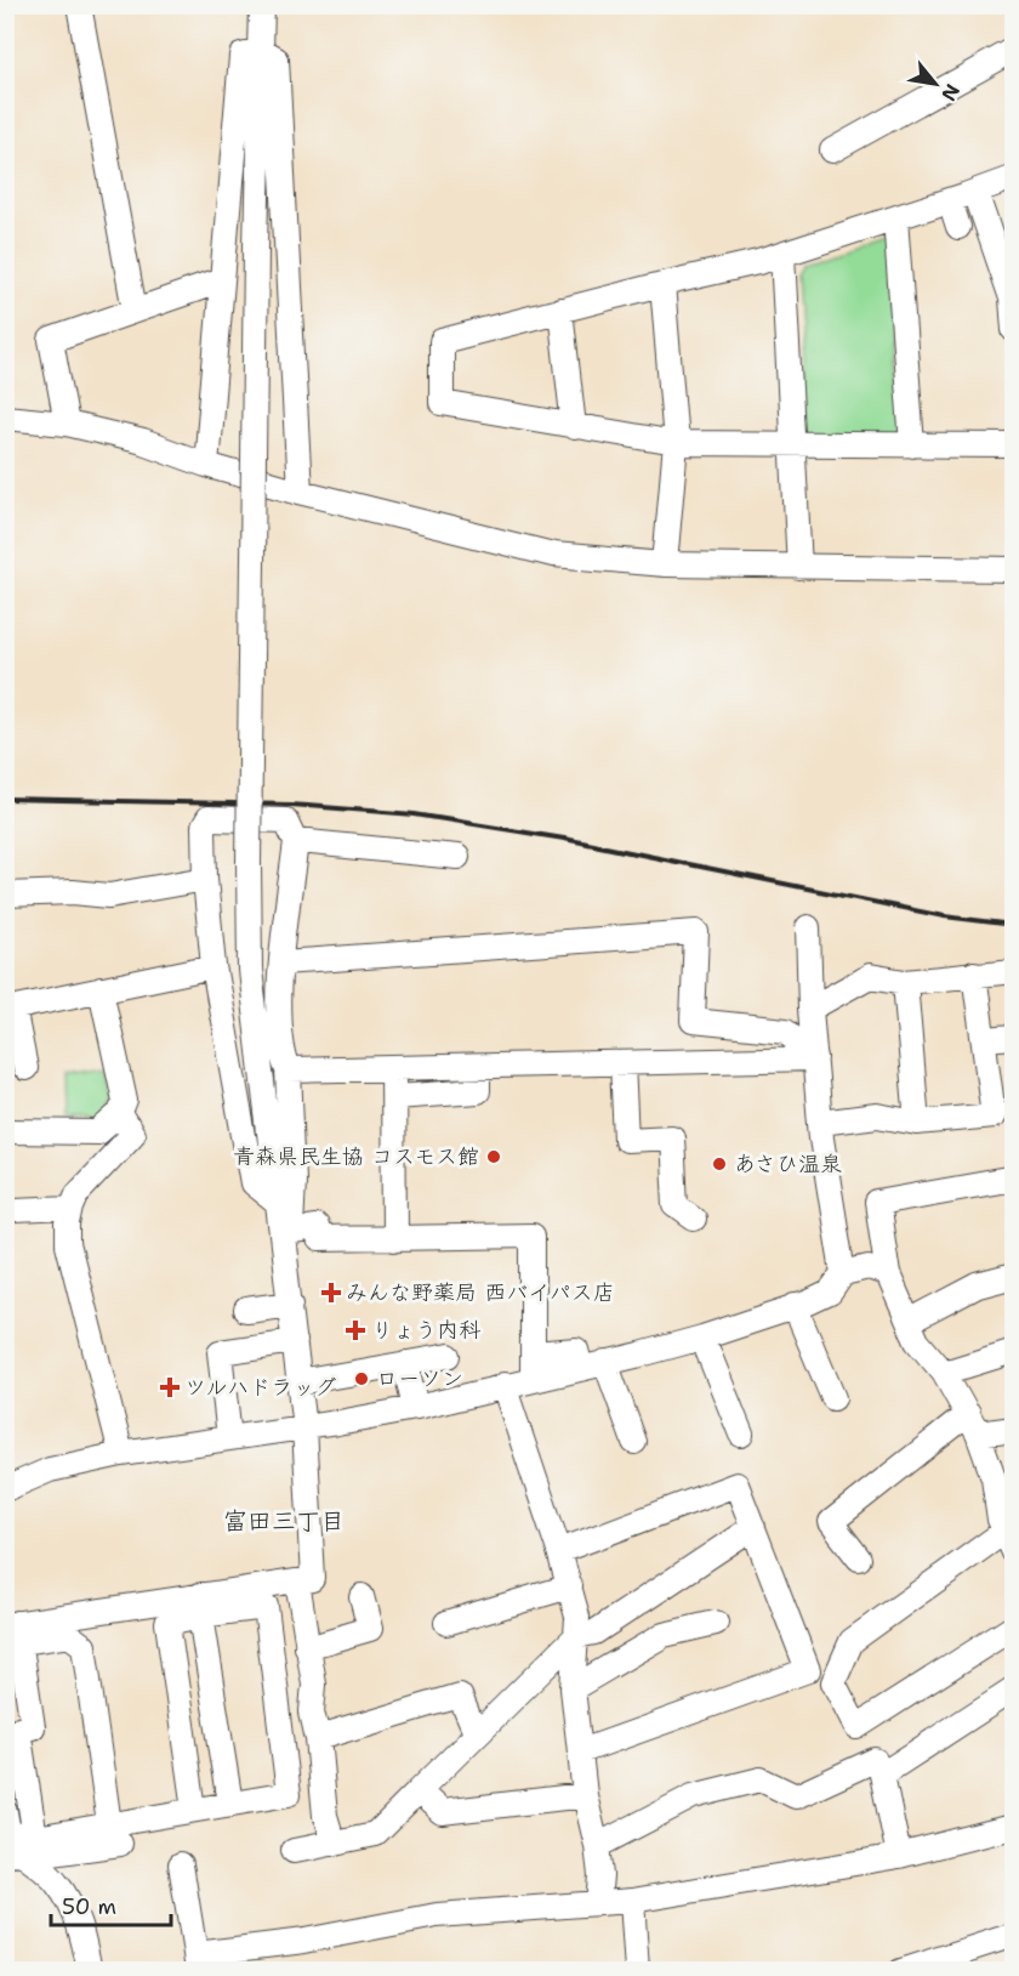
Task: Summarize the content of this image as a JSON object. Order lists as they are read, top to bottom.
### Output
{
  "districts": ["富田三丁目"],
  "places": {
    "other": ["青森県民生協 コスモス館", "あさひ温泉", "ローソン"],
    "health": ["みんな野薬局 西バイパス店", "りょう内科", "ツルハドラッグ"]
  },
  "scale_bar": "50 m",
  "north": "bottom right"
}
